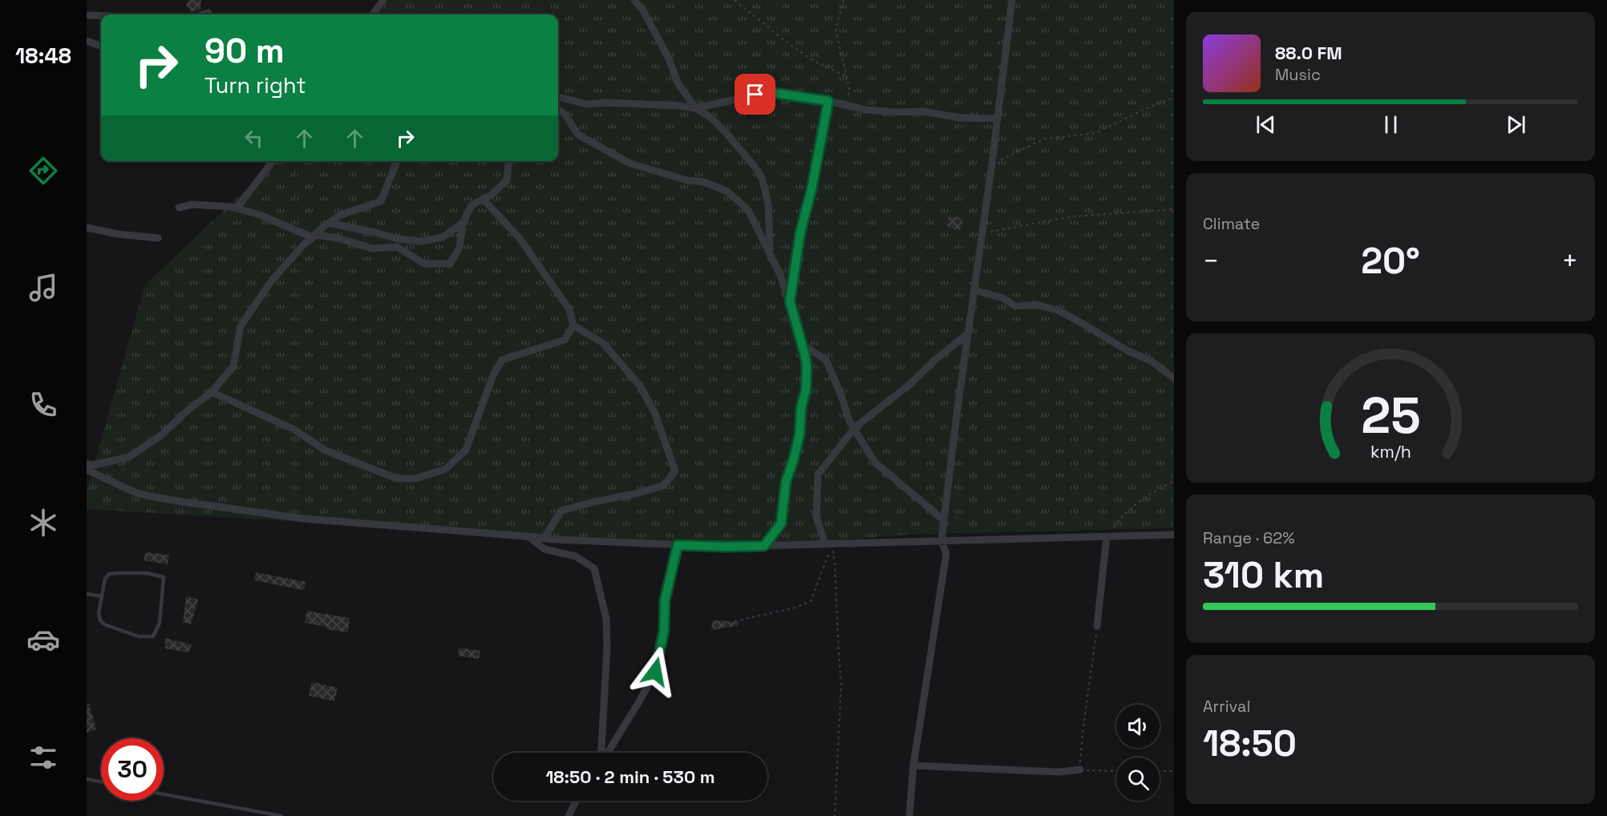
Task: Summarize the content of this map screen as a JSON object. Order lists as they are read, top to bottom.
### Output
{
  "page": {
    "tabs": "18:48",
    "turn": ["90 m", "Turn right"],
    "song": ["88.0 FM", "Music"],
    "tile": [
      "Climate",
      ["Range · 62%", "310 km"],
      ["Arrival", "18:50"]
    ],
    "heat": ["−", "20°", "+"],
    "limit": "30",
    "trip": "18:50 · 2 min · 530 m",
    "gauge": ["25", "km/h"]
  }
}
